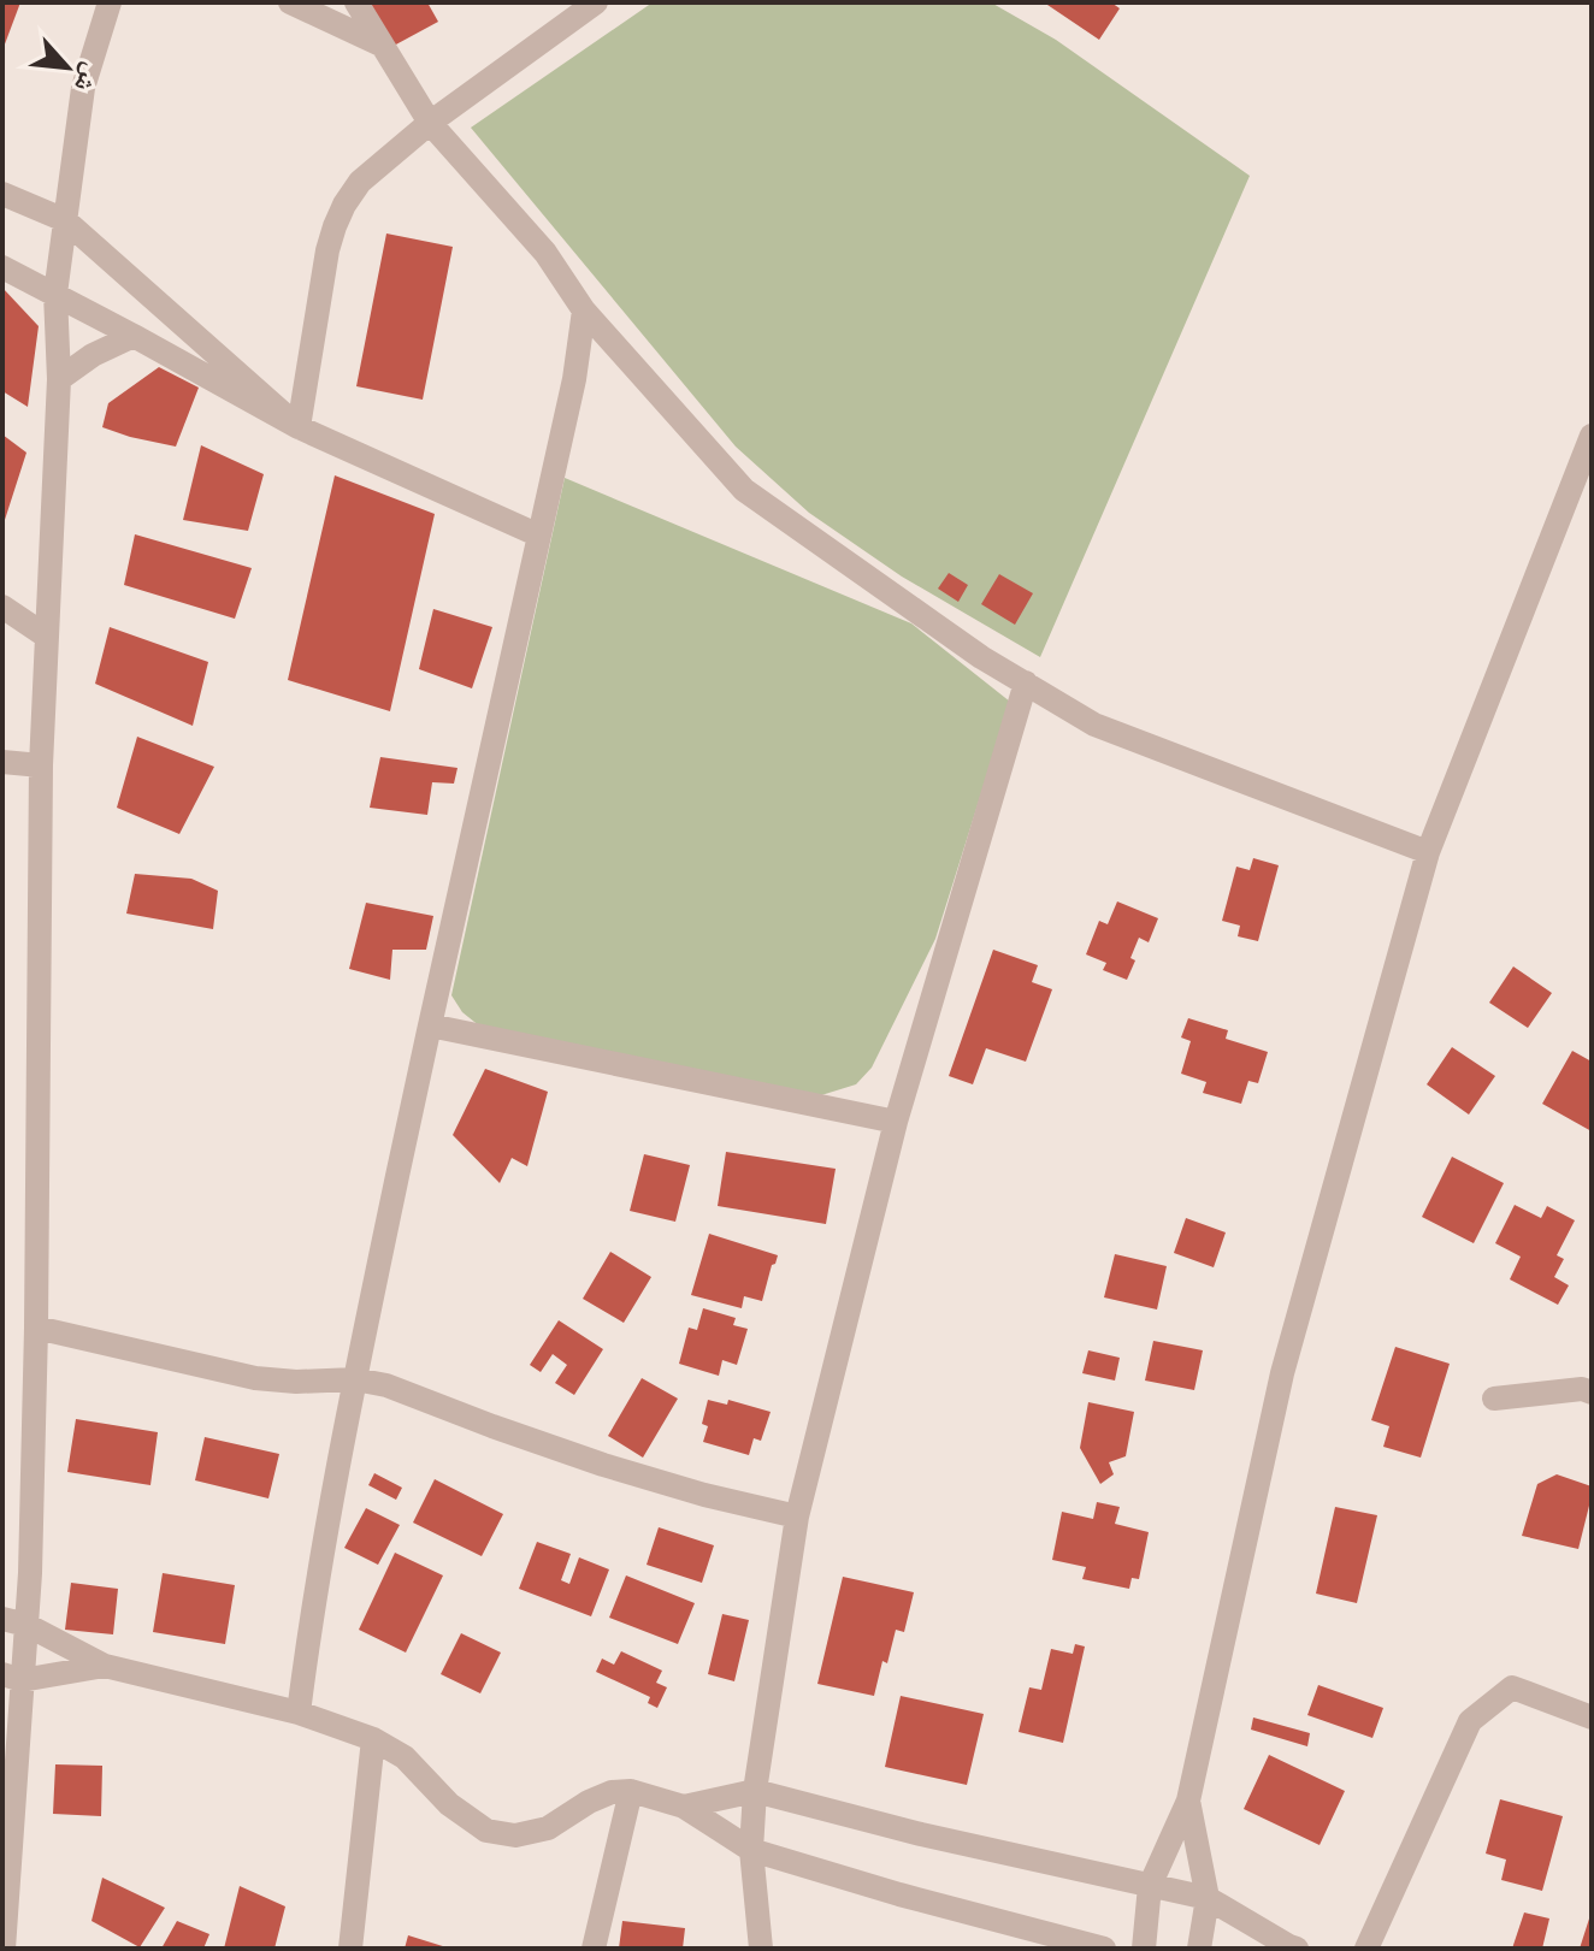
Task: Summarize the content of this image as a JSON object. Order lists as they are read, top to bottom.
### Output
{
  "north": "bottom right"
}
